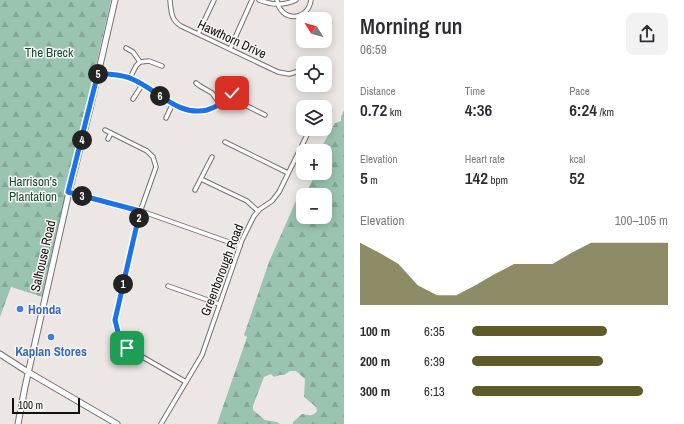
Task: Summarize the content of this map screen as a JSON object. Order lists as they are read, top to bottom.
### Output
{
  "streets": {
    "street": ["Hawthorn Drive", "Salhouse Road", "Greenborough Road"]
  },
  "parks": ["The Breck", "Harrison's Plantation"],
  "places": ["Honda", "Kaplan Stores"],
  "scale_bar": "100 m",
  "north": "top left",
  "page": {
    "heading": ["Morning run", "06:59"],
    "map_buttons": ["+", "−"],
    "pins": [
      "5",
      "6",
      "4",
      "3",
      "2",
      "1"
    ],
    "stats": [
      ["Distance", "0.72 km"],
      ["Time", "4:36"],
      ["Pace", "6:24 /km"],
      ["Elevation", "5 m"],
      ["Heart rate", "142 bpm"],
      ["kcal", "52"]
    ],
    "chart": ["Elevation", "100–105 m"],
    "list": [
      {
        "name": "100 m",
        "note": "6:35"
      },
      {
        "name": "200 m",
        "note": "6:39"
      },
      {
        "name": "300 m",
        "note": "6:13"
      }
    ],
    "scale": "100 m"
  }
}
